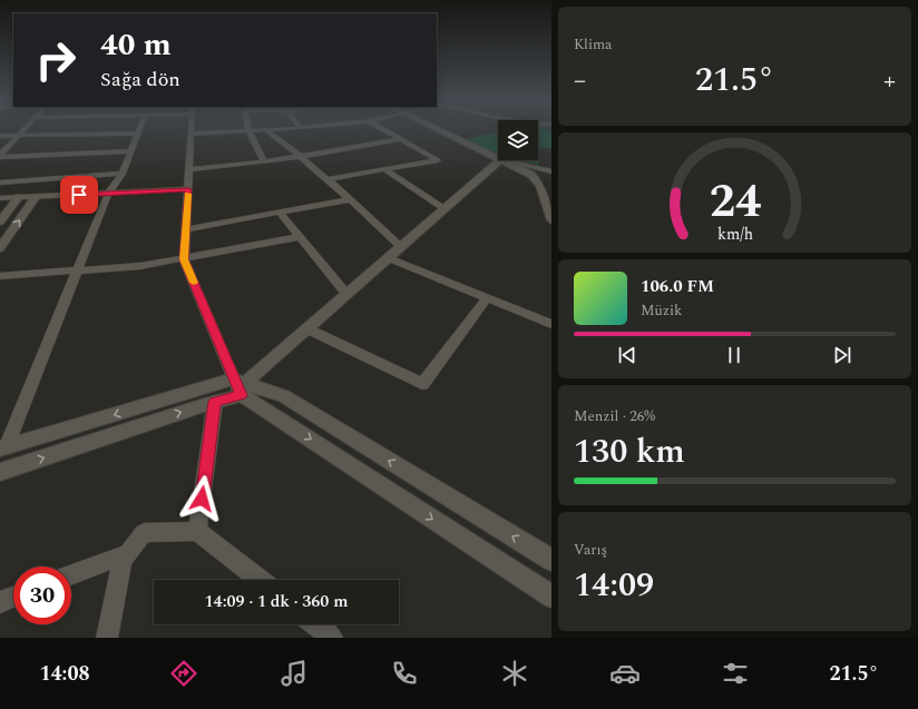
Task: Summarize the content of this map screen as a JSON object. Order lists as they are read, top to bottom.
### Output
{
  "page": {
    "tile": [
      "Klima",
      ["Menzil · 26%", "130 km"],
      ["Varış", "14:09"]
    ],
    "turn": ["40 m", "Sağa dön"],
    "heat": ["−", "21.5°", "+"],
    "song": ["106.0 FM", "Müzik"],
    "limit": "30",
    "trip": "14:09 · 1 dk · 360 m",
    "tabs": ["14:08", "21.5°"],
    "gauge": ["24", "km/h"]
  }
}
